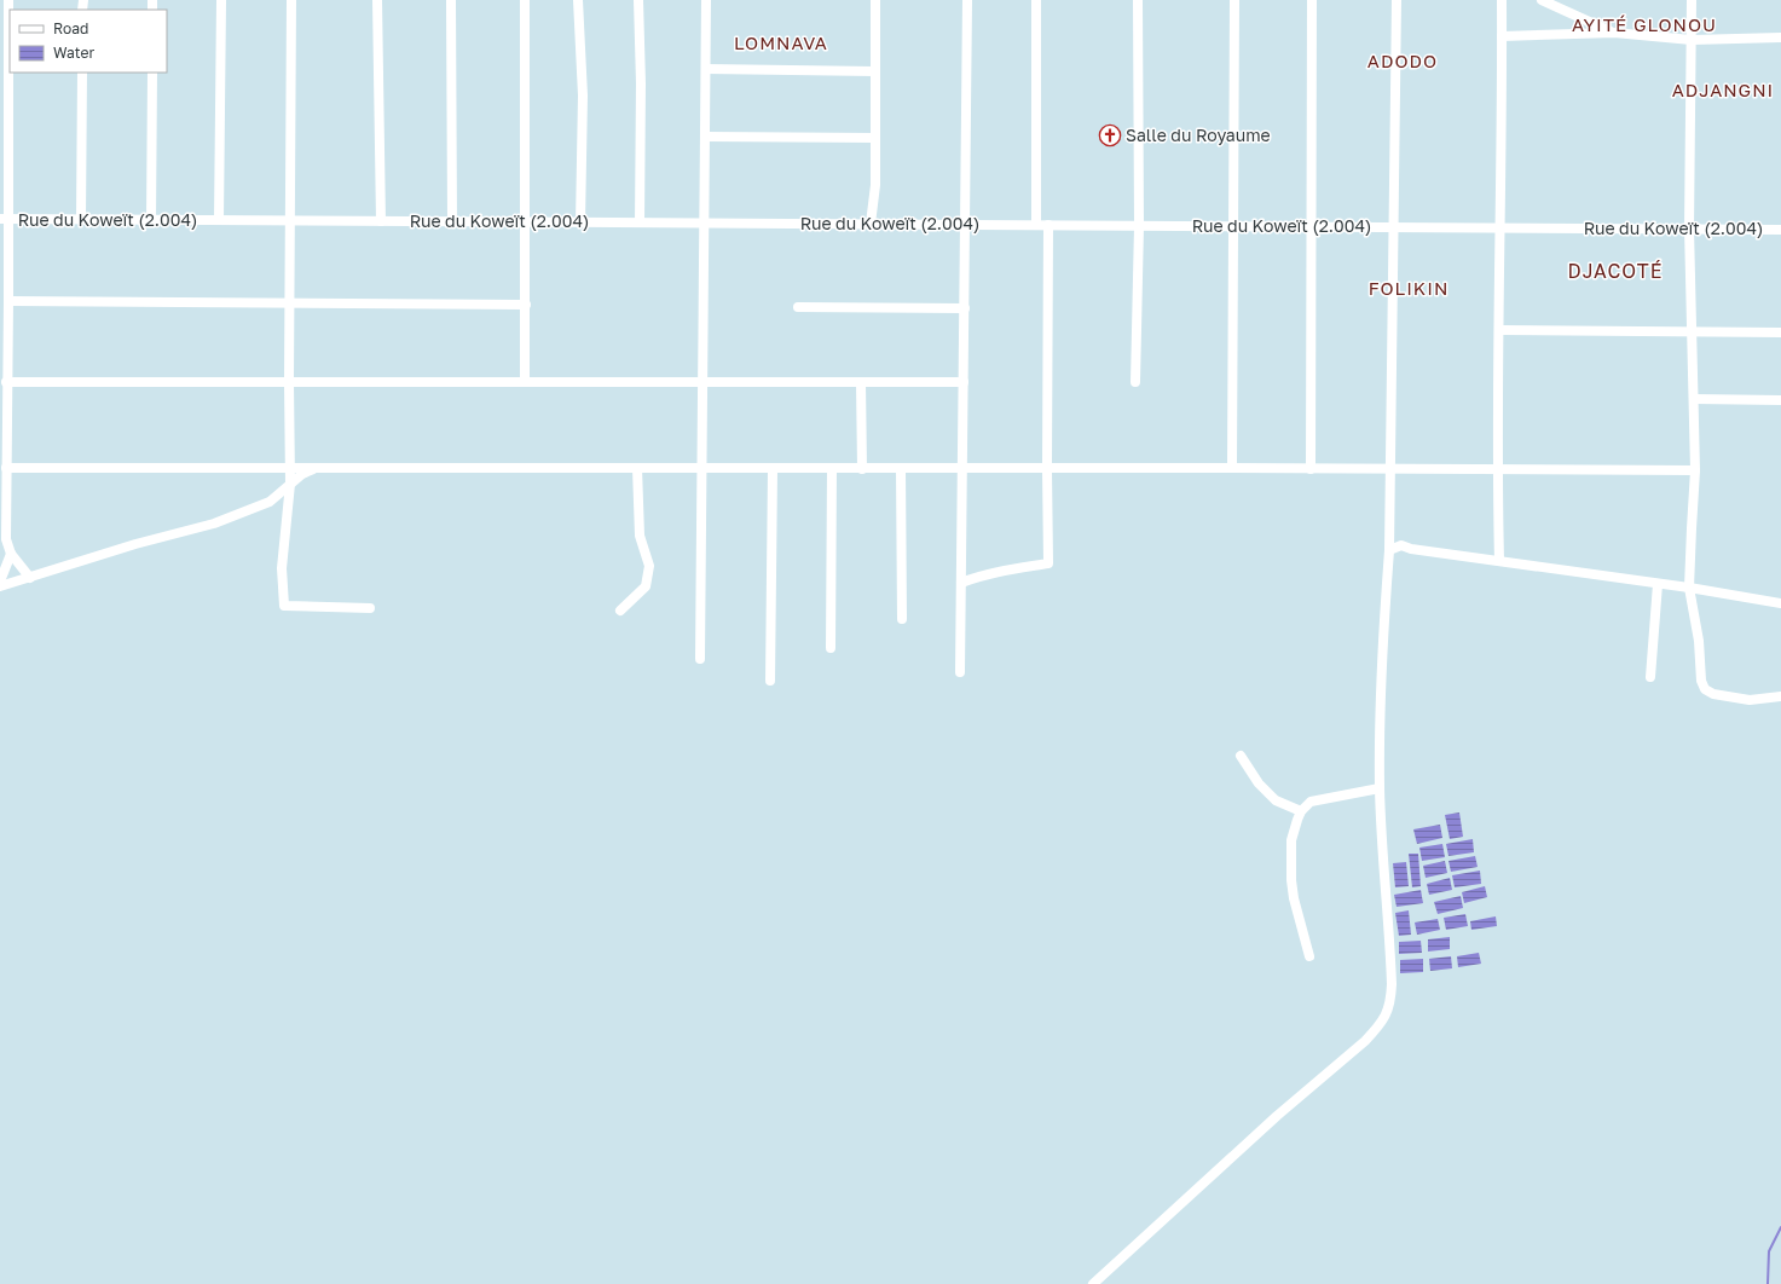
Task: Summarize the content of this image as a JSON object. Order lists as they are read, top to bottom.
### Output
{
  "streets": {
    "street": ["Rue du Koweït (2.004)"]
  },
  "districts": [
    "AYITÉ GLONOU",
    "LOMNAVA",
    "ADODO",
    "ADJANGNI",
    "DJACOTÉ",
    "FOLIKIN"
  ],
  "places": {
    "church": ["Salle du Royaume"]
  },
  "legend": ["Road", "Water"]
}
